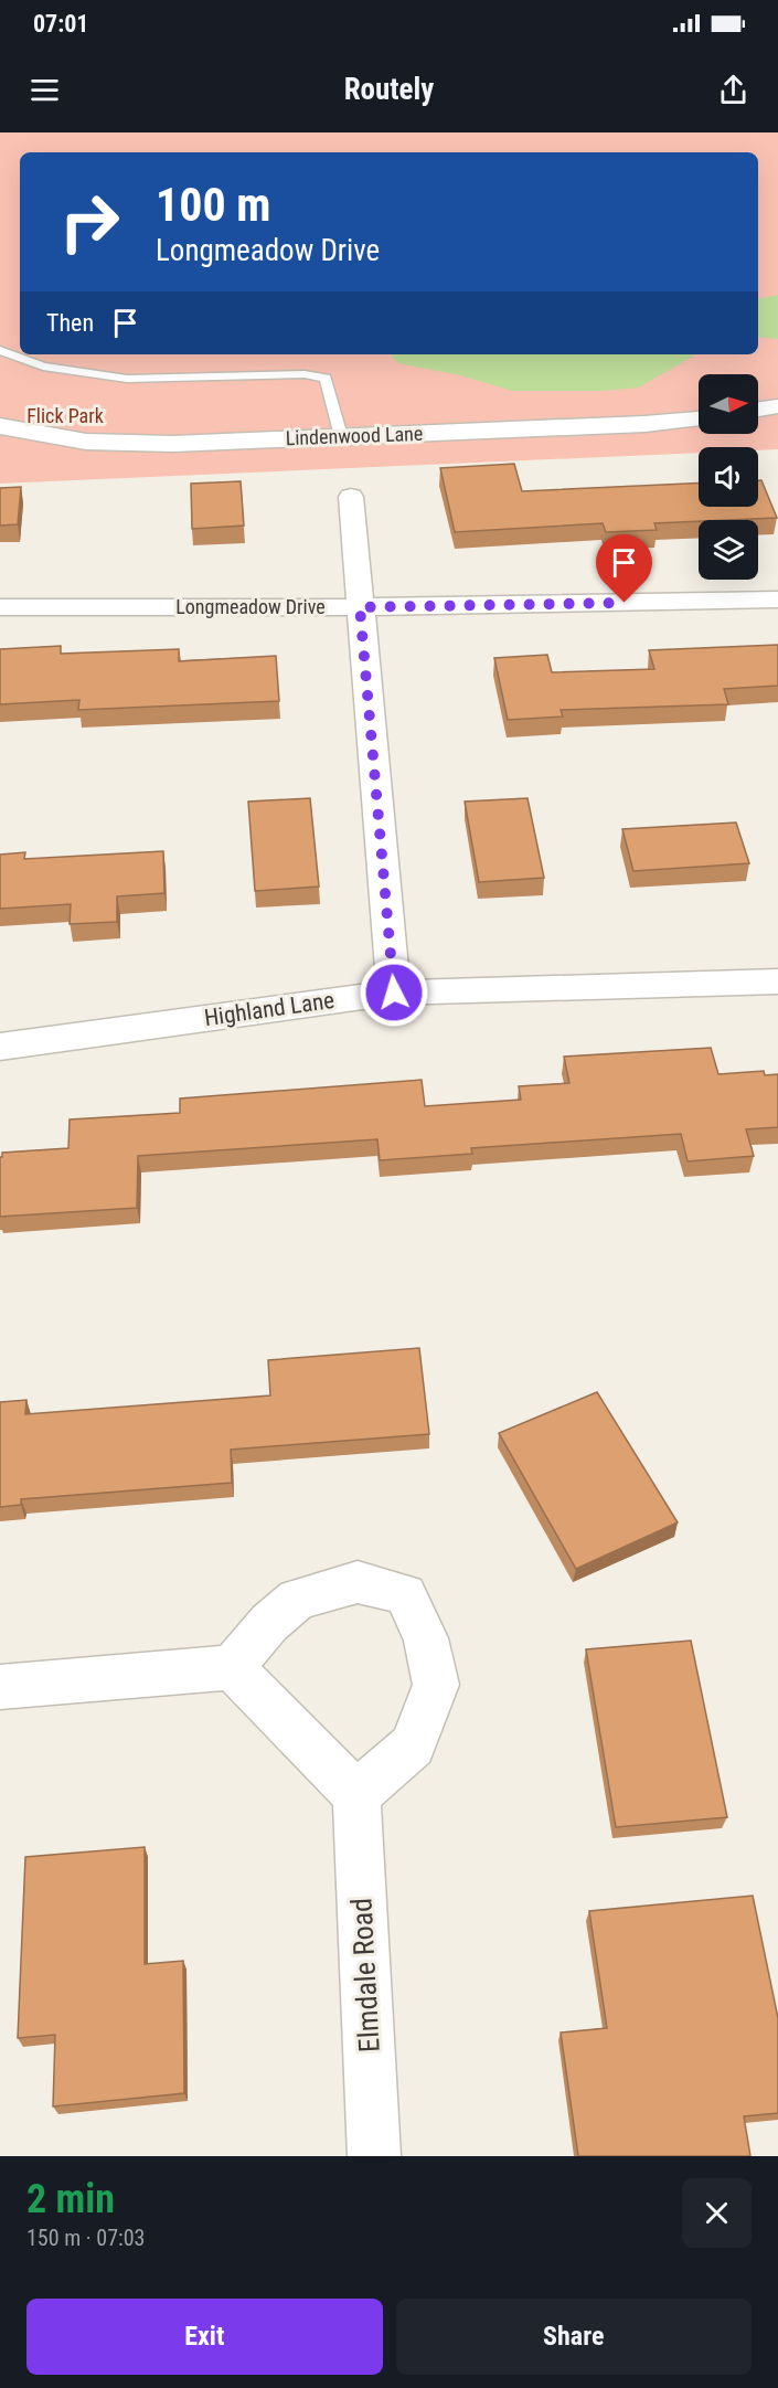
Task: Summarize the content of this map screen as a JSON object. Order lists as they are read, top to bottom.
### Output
{
  "streets": {
    "street": [
      "Lindenwood Lane",
      "Longmeadow Drive",
      "Highland Lane",
      "Elmdale Road"
    ]
  },
  "parks": ["Flick Park"],
  "north": "right",
  "page": {
    "status": "07:01",
    "header": "Routely",
    "turn": ["100 m", "Longmeadow Drive"],
    "then": "Then",
    "heading": ["2 min", "150 m · 07:03"],
    "buttons": ["Exit", "Share"]
  }
}
